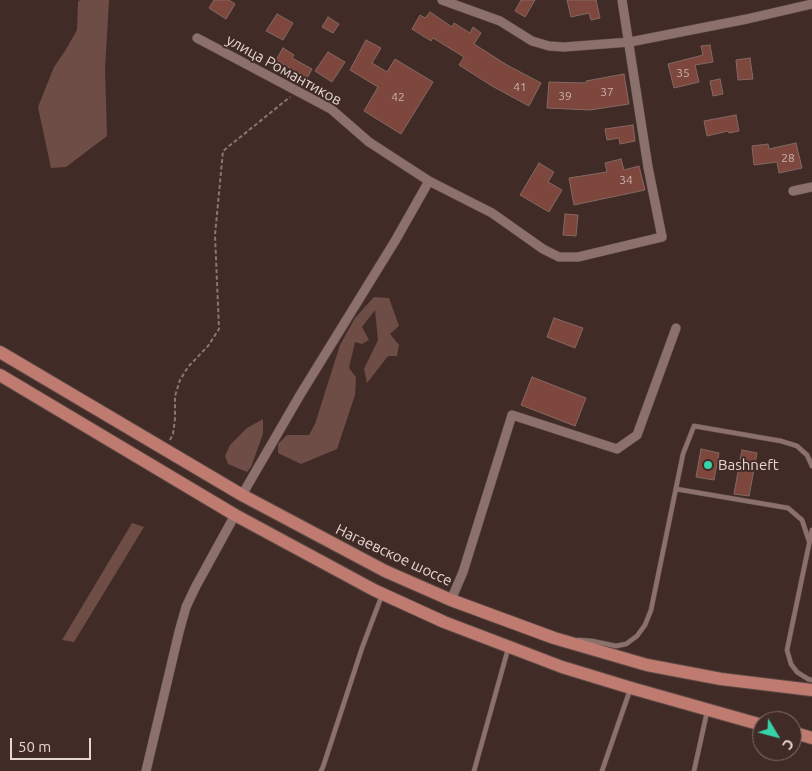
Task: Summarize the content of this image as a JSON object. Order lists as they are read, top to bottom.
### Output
{
  "streets": {
    "main road": ["Нагаевское шоссе"],
    "street": ["улица Романтиков"]
  },
  "places": ["Bashneft"],
  "house_numbers": [
    "35",
    "41",
    "37",
    "39",
    "42",
    "28",
    "34"
  ],
  "scale_bar": "50 m",
  "north": "bottom right"
}
